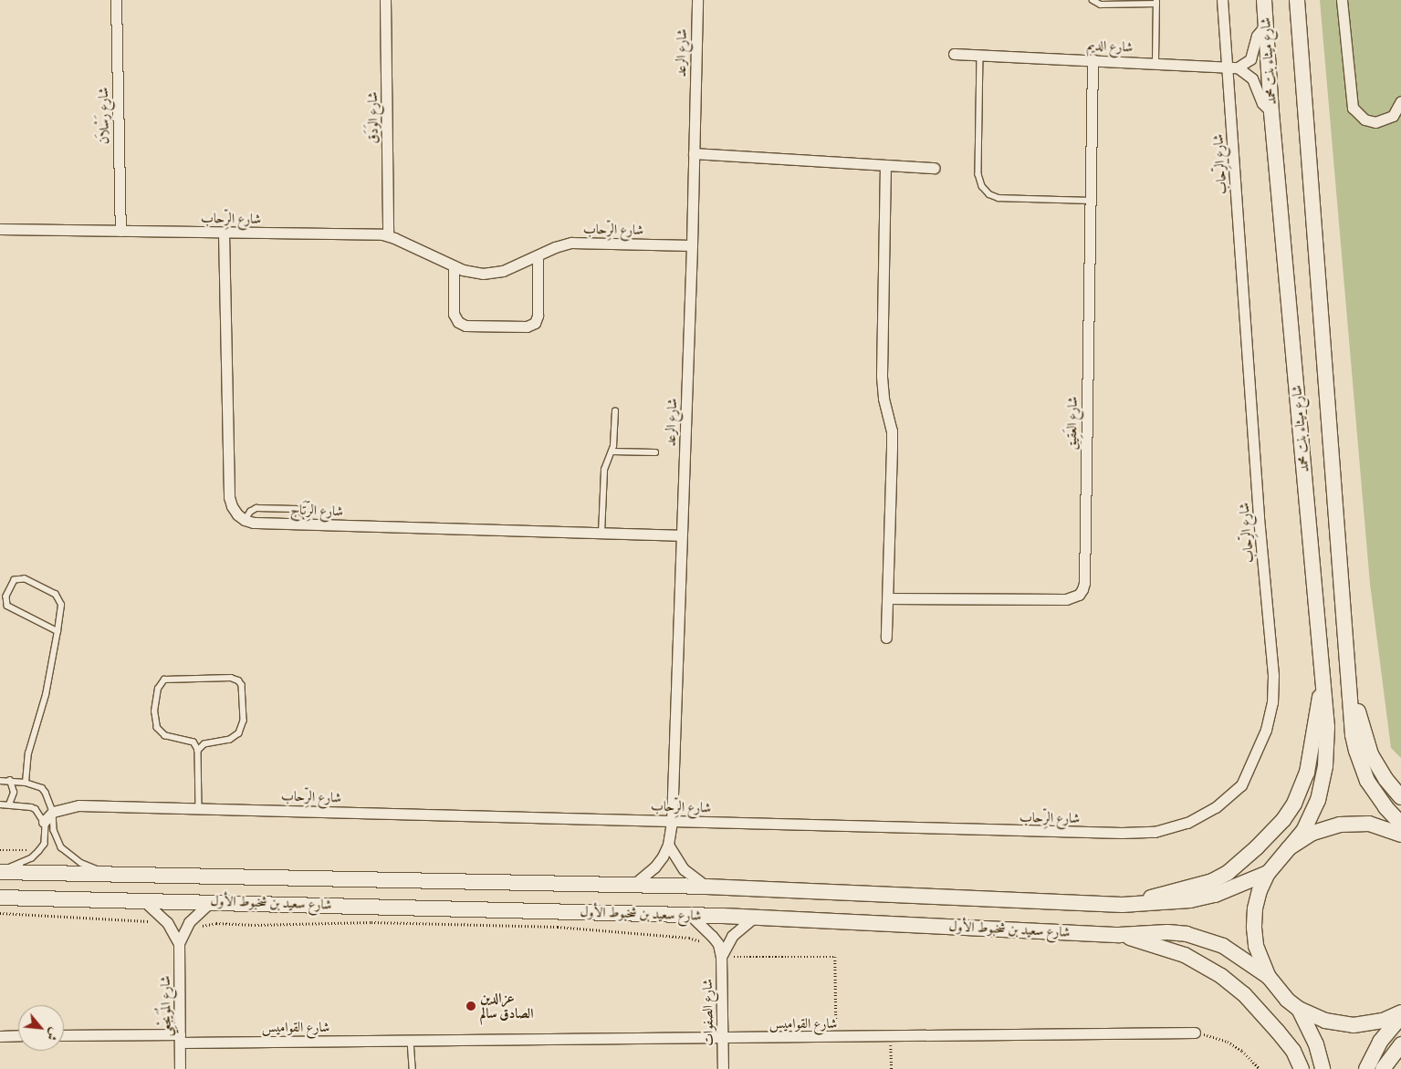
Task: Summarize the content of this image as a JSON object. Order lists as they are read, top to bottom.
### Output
{
  "streets": {
    "main road": ["شارع ميثاء بنت محمد", "شارع سعيد بن شخبوط الأول"],
    "street": [
      "شارع الديم",
      "شارع الرعد",
      "شارع رَسْلاَن",
      "شارع الوَدَق",
      "شارع الرِّحاب",
      "شارع العَقِيق",
      "شارع الرِّتَاج",
      "شارع المُوَيجْعِي",
      "شارع الصفوات",
      "شارع القواميس"
    ]
  },
  "crossings": [
    ["شارع الديم", "شارع الرِّحاب"],
    ["شارع الديم", "شارع العَقِيق"],
    ["شارع الرعد", "شارع الرِّحاب"],
    ["شارع الرعد", "شارع الرِّتَاج"],
    ["شارع الرعد", "شارع سعيد بن شخبوط الأول"],
    ["شارع رَسْلاَن", "شارع الرِّحاب"],
    ["شارع الوَدَق", "شارع الرِّحاب"],
    ["شارع سعيد بن شخبوط الأول", "شارع المُوَيجْعِي"],
    ["شارع سعيد بن شخبوط الأول", "شارع الصفوات"],
    ["شارع المُوَيجْعِي", "شارع القواميس"],
    ["شارع الصفوات", "شارع القواميس"]
  ],
  "places": ["عزالدين الصادق سالم"],
  "north": "bottom right"
}
